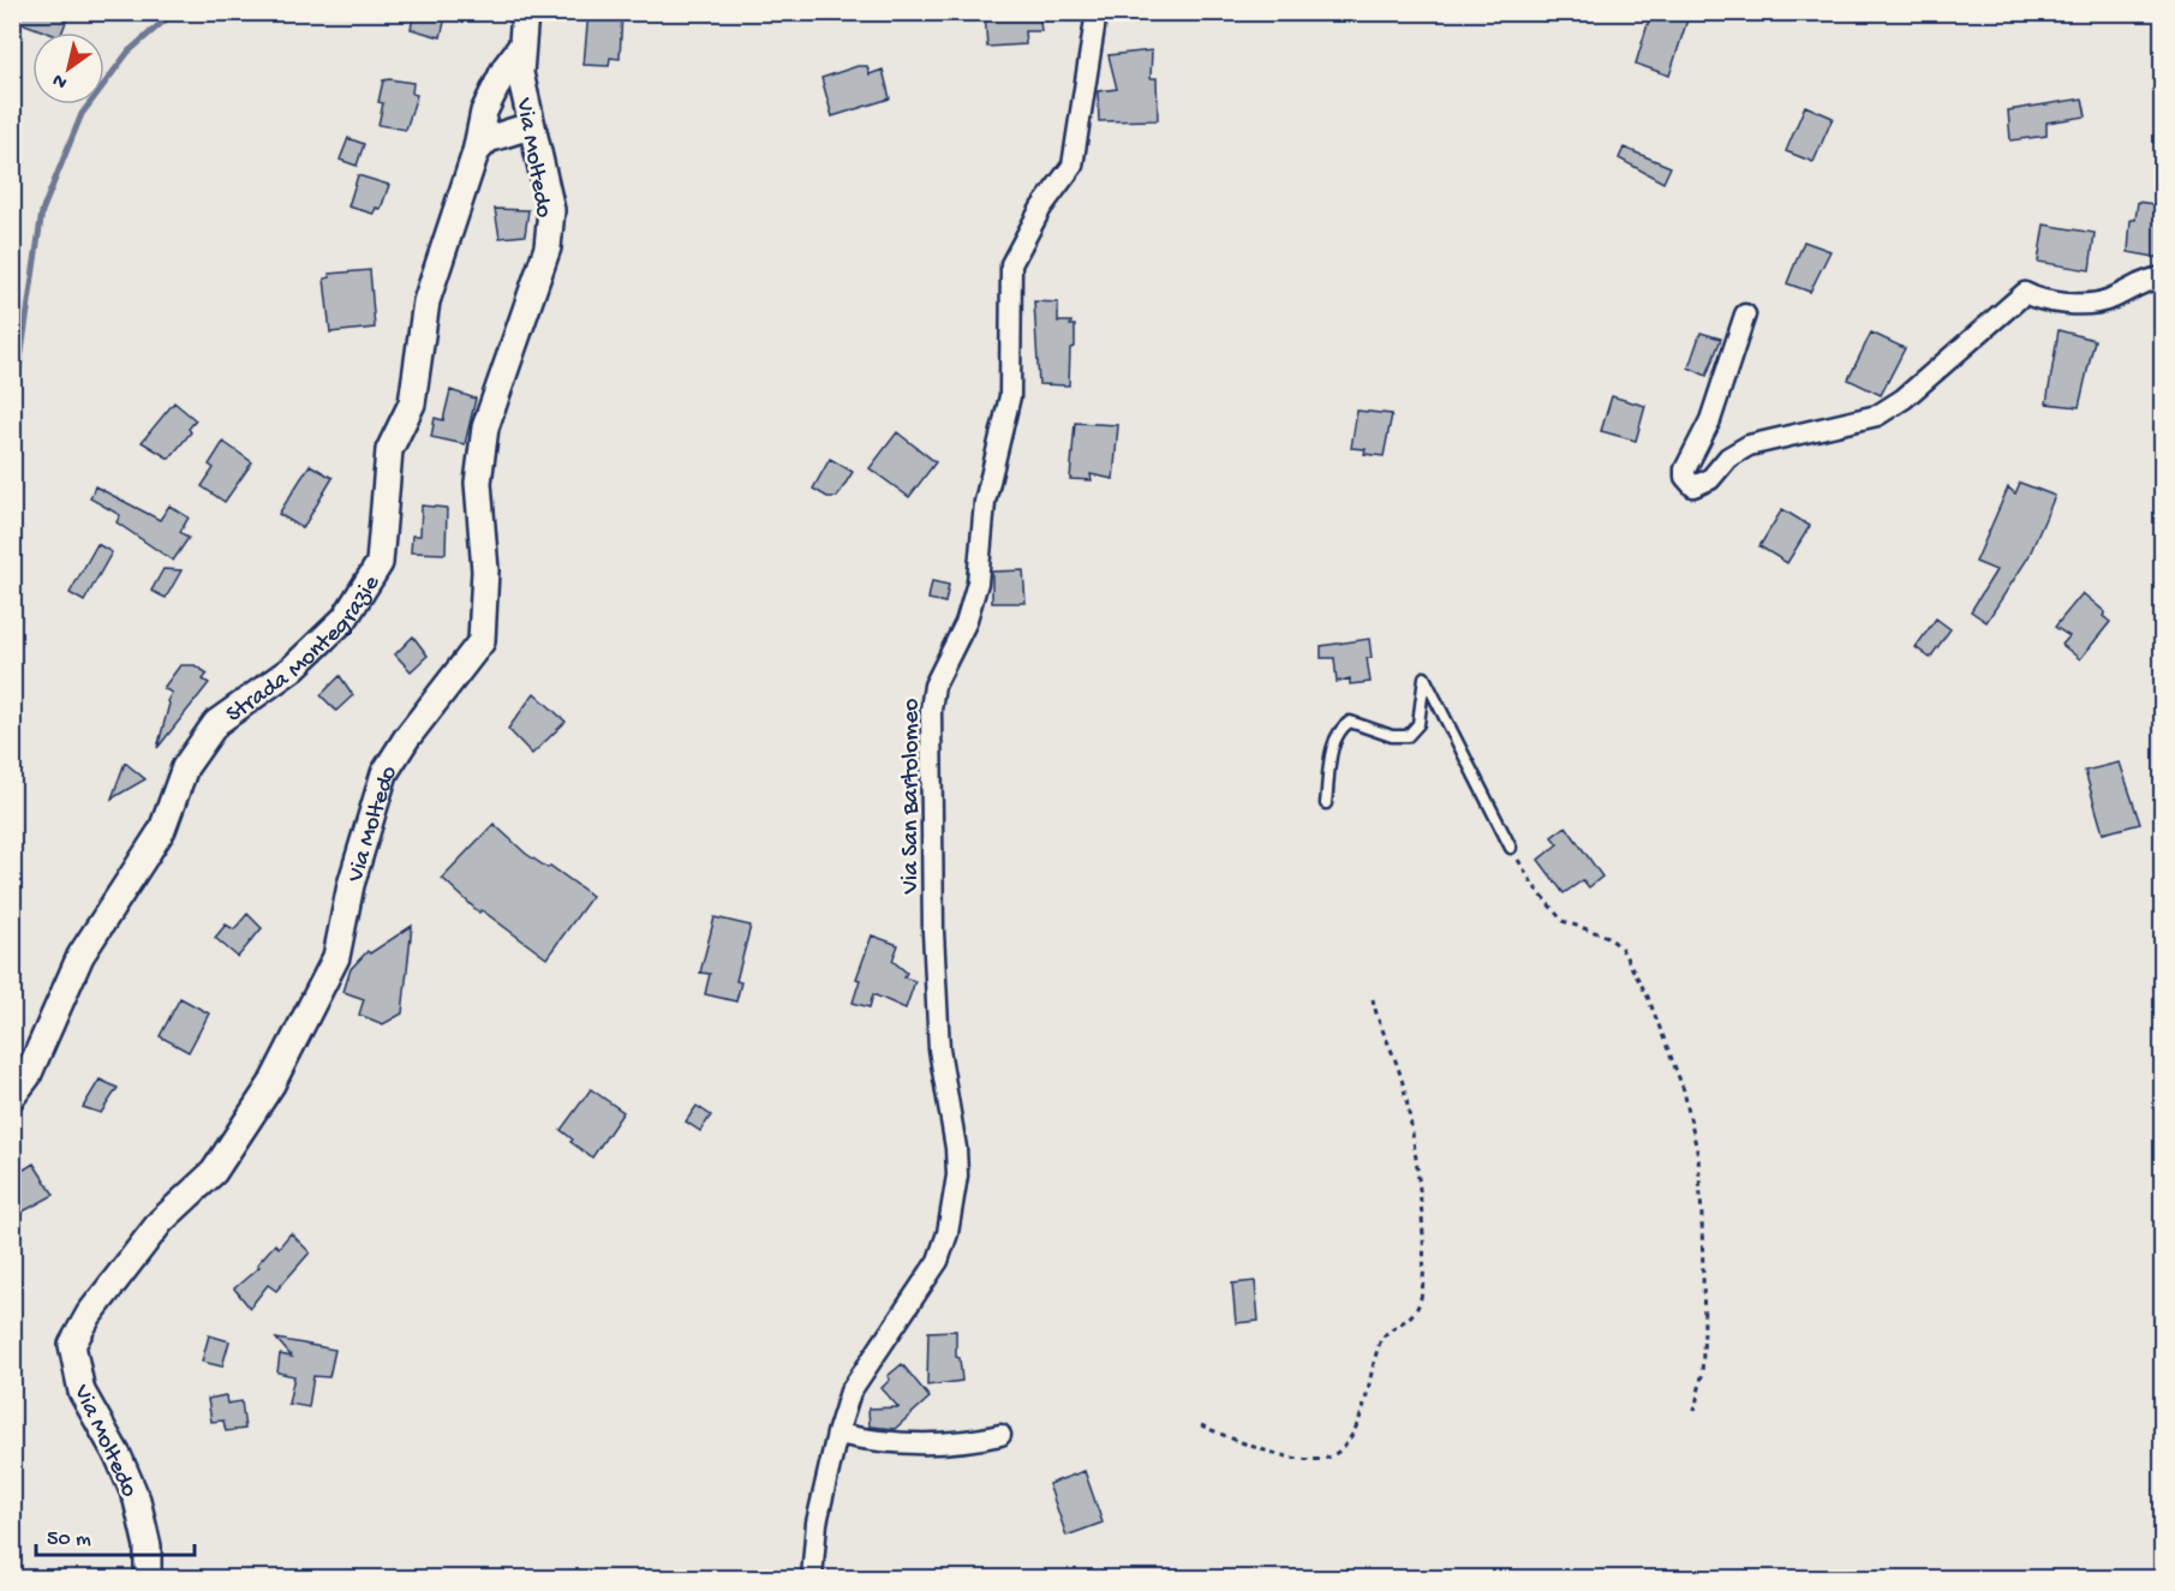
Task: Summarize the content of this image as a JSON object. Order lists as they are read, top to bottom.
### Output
{
  "streets": {
    "street": ["Via Moltedo", "Strada Montegrazie", "Via San Bartolomeo"]
  },
  "crossings": [
    ["Via Moltedo", "Strada Montegrazie"]
  ],
  "scale_bar": "50 m",
  "north": "bottom left"
}
